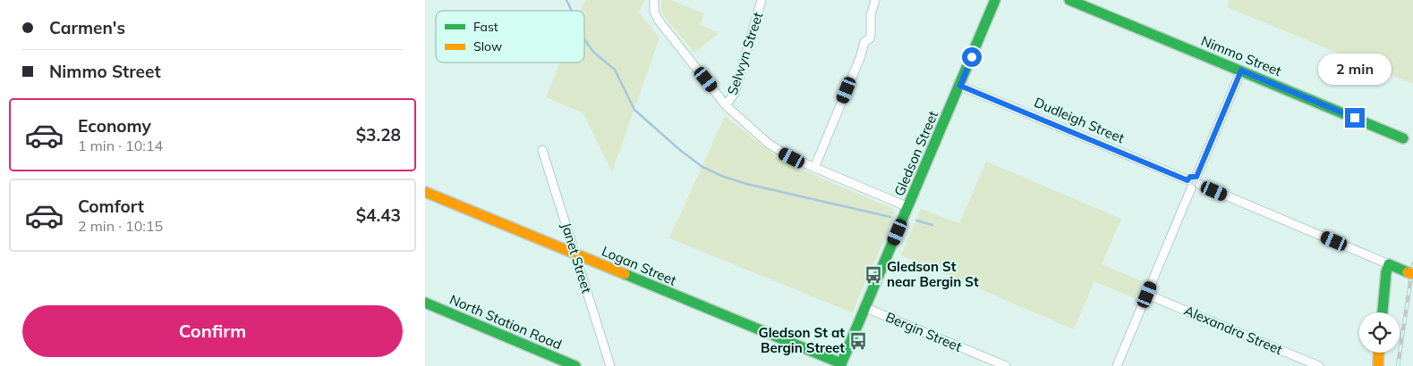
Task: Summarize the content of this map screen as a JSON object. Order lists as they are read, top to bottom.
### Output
{
  "streets": {
    "street": [
      "Selwyn Street",
      "Nimmo Street",
      "Dudleigh Street",
      "Gledson Street",
      "Janet Street",
      "Logan Street",
      "North Station Road",
      "Alexandra Street",
      "Bergin Street"
    ]
  },
  "crossings": [
    ["Dudleigh Street", "Gledson Street"],
    ["Gledson Street", "Logan Street"],
    ["Gledson Street", "Bergin Street"],
    ["Janet Street", "Logan Street"]
  ],
  "places": {
    "bus stop": ["Gledson St near Bergin St", "Gledson St at Bergin Street"]
  },
  "legend": ["Fast", "Slow"],
  "page": {
    "banner": ["Carmen's", "Nimmo Street"],
    "bubble": "2 min",
    "list": [
      {
        "name": "Economy",
        "note": "1 min · 10:14",
        "value": "$3.28"
      },
      {
        "name": "Comfort",
        "note": "2 min · 10:15",
        "value": "$4.43"
      }
    ],
    "buttons": "Confirm"
  }
}
